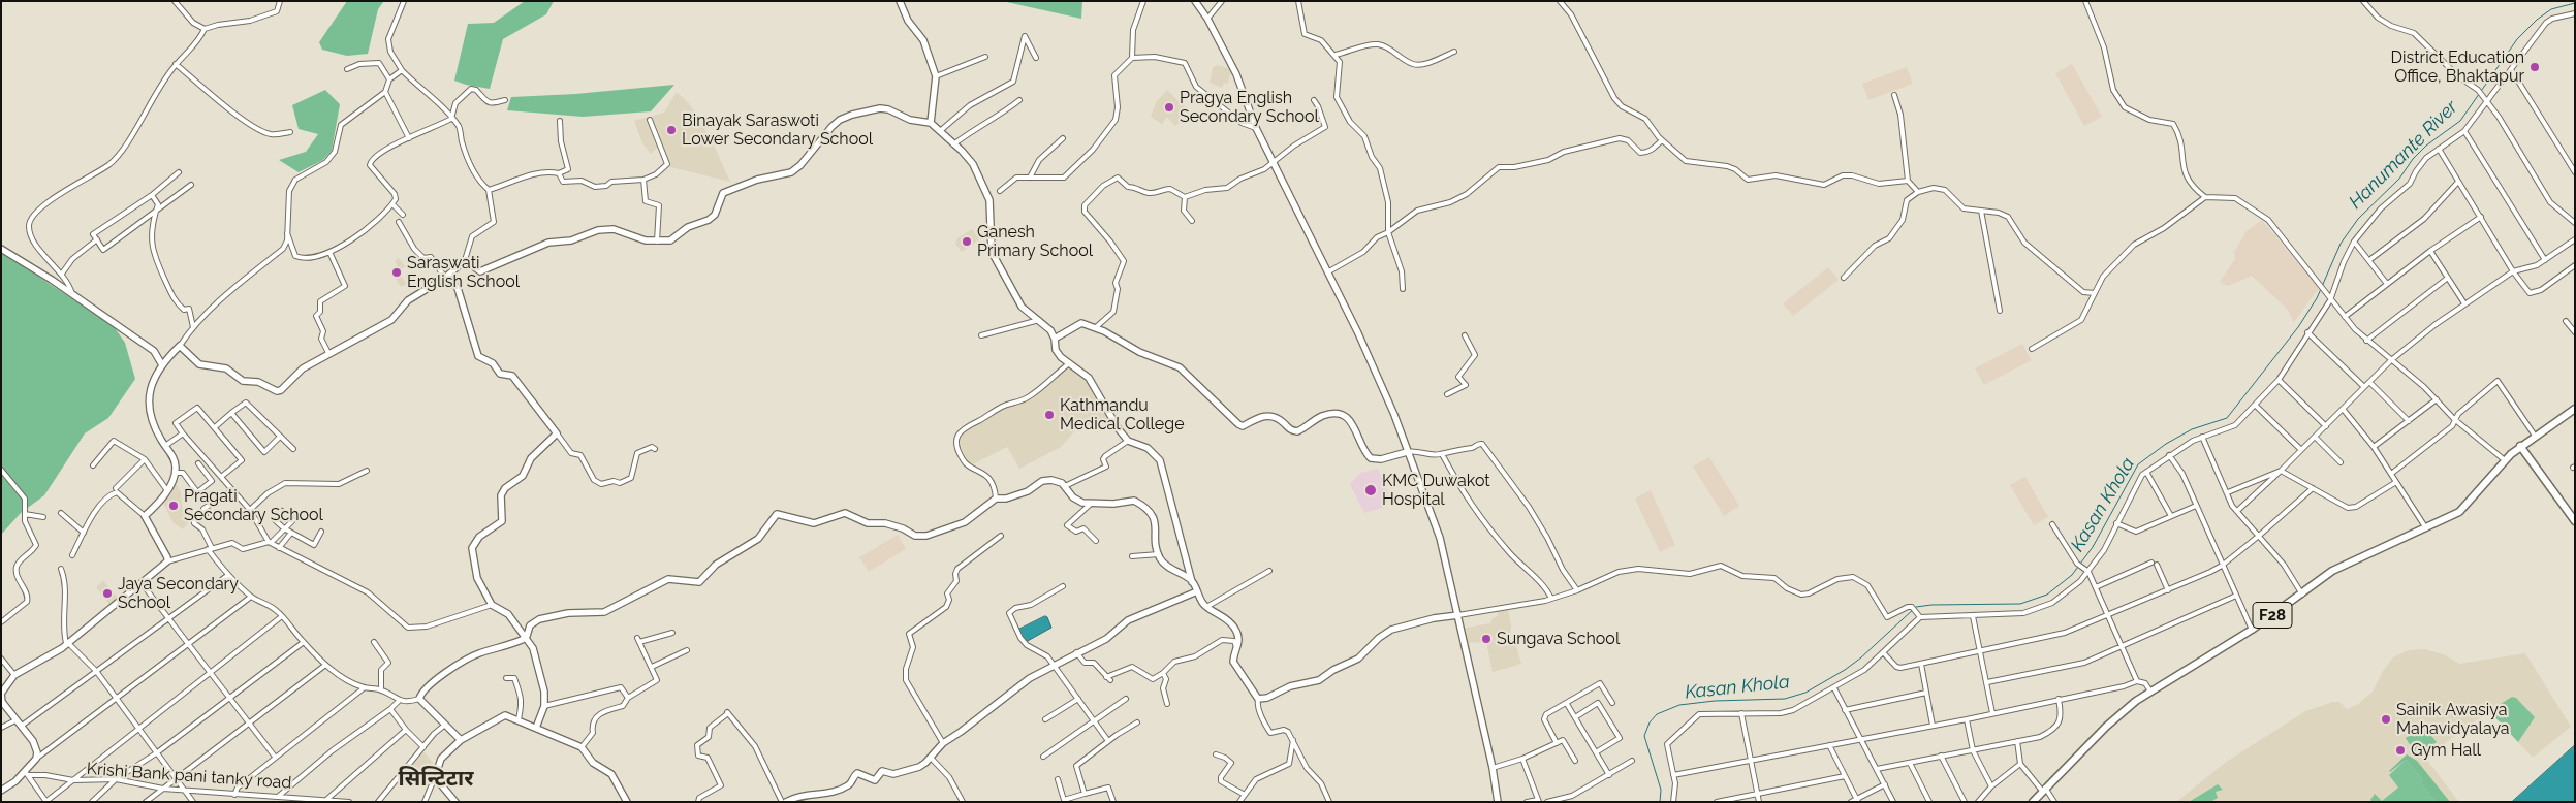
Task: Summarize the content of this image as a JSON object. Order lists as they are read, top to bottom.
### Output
{
  "streets": {
    "main road": ["F28"],
    "street": ["Krishi Bank pani tanky road"]
  },
  "districts": ["सिन्टिटार"],
  "water": ["Hanumante River", "Kasan Khola"],
  "places": [
    "District Education Office, Bhaktapur",
    "Pragya English Secondary School",
    "Binayak Saraswoti Lower Secondary School",
    "Ganesh Primary School",
    "Saraswati English School",
    "Kathmandu Medical College",
    "KMC Duwakot Hospital",
    "Pragati Secondary School",
    "Jaya Secondary School",
    "Sungava School",
    "Sainik Awasiya Mahavidyalaya",
    "Gym Hall"
  ]
}
